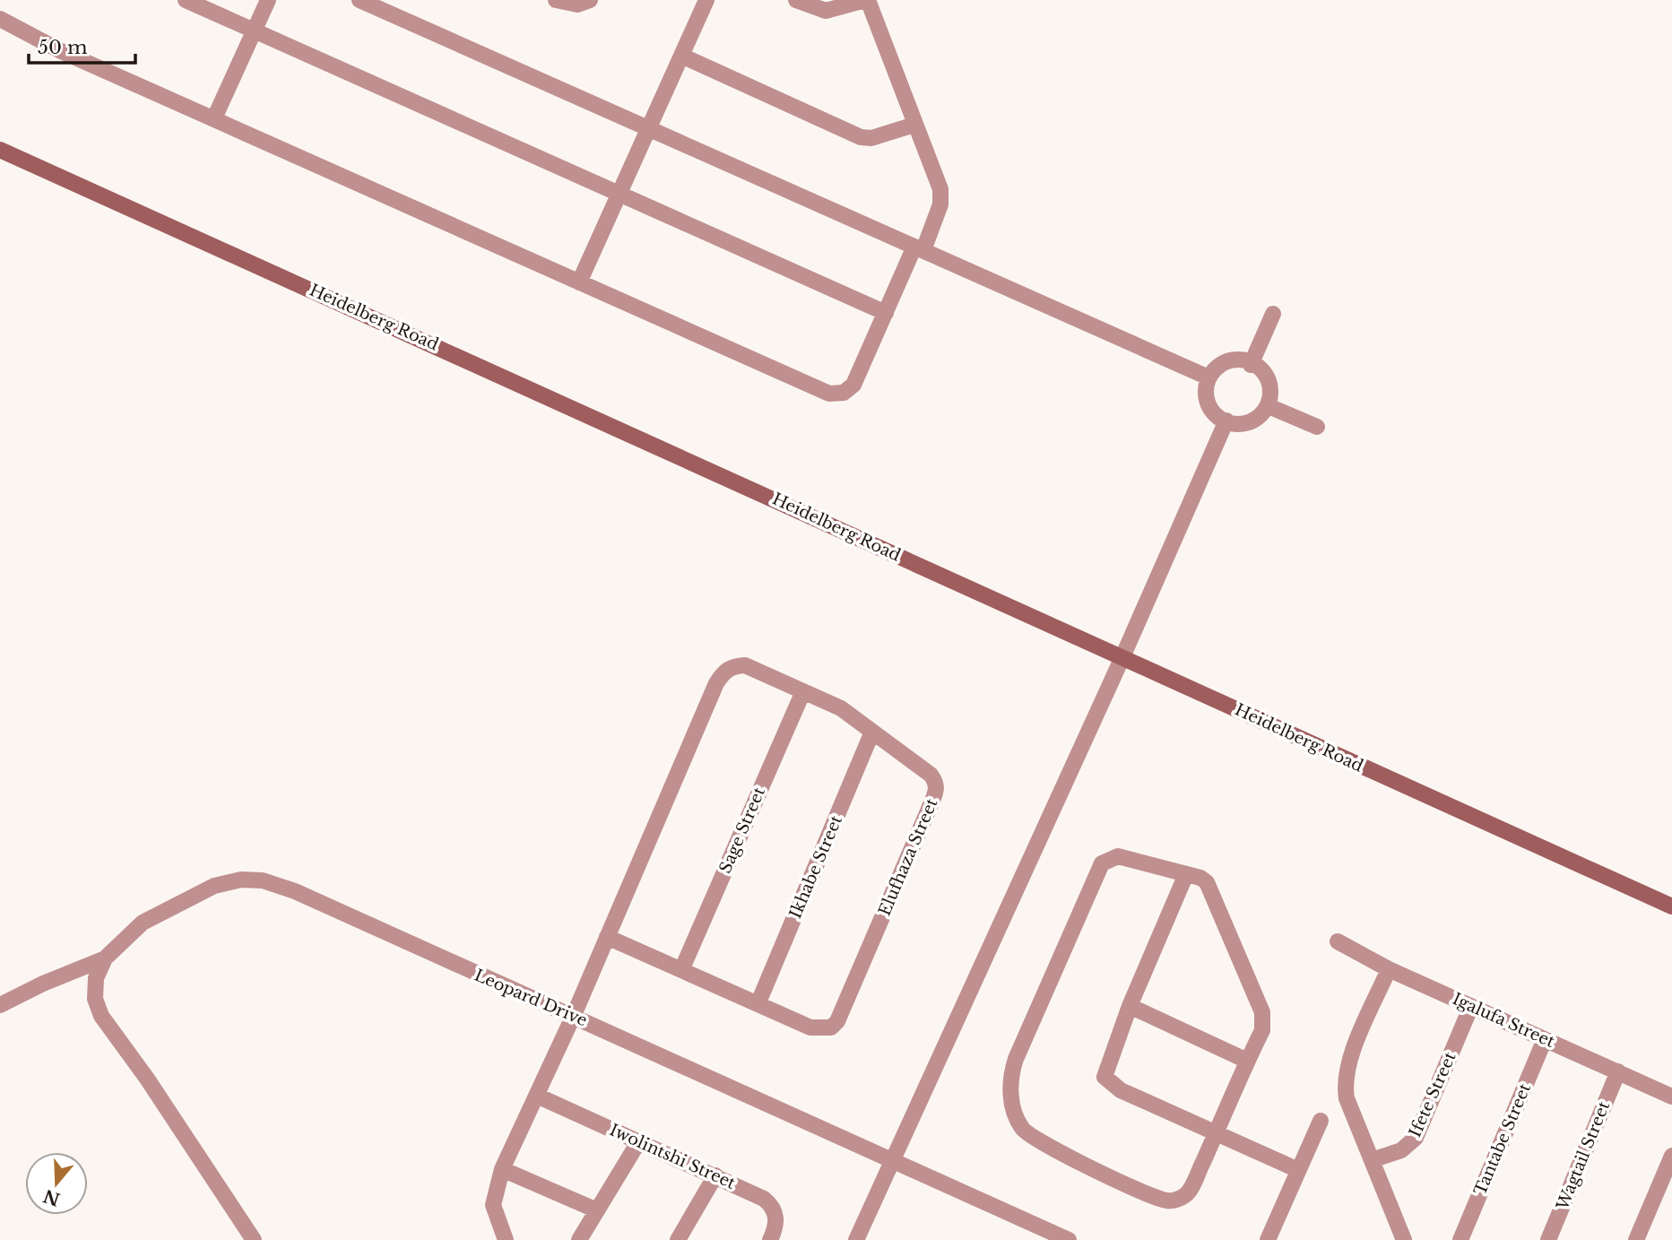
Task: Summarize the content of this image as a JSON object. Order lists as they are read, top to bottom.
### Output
{
  "streets": {
    "main road": ["Heidelberg Road"],
    "street": [
      "Sage Street",
      "Elufhaza Street",
      "Ikhabe Street",
      "Leopard Drive",
      "Igalufa Street",
      "Ifete Street",
      "Tantabe Street",
      "Wagtail Street",
      "Iwolintshi Street"
    ]
  },
  "crossings": [
    ["Sage Street", "Elufhaza Street"],
    ["Elufhaza Street", "Ikhabe Street"],
    ["Elufhaza Street", "Leopard Drive"],
    ["Igalufa Street", "Ifete Street"],
    ["Igalufa Street", "Tantabe Street"],
    ["Igalufa Street", "Wagtail Street"]
  ],
  "scale_bar": "50 m",
  "north": "bottom"
}
